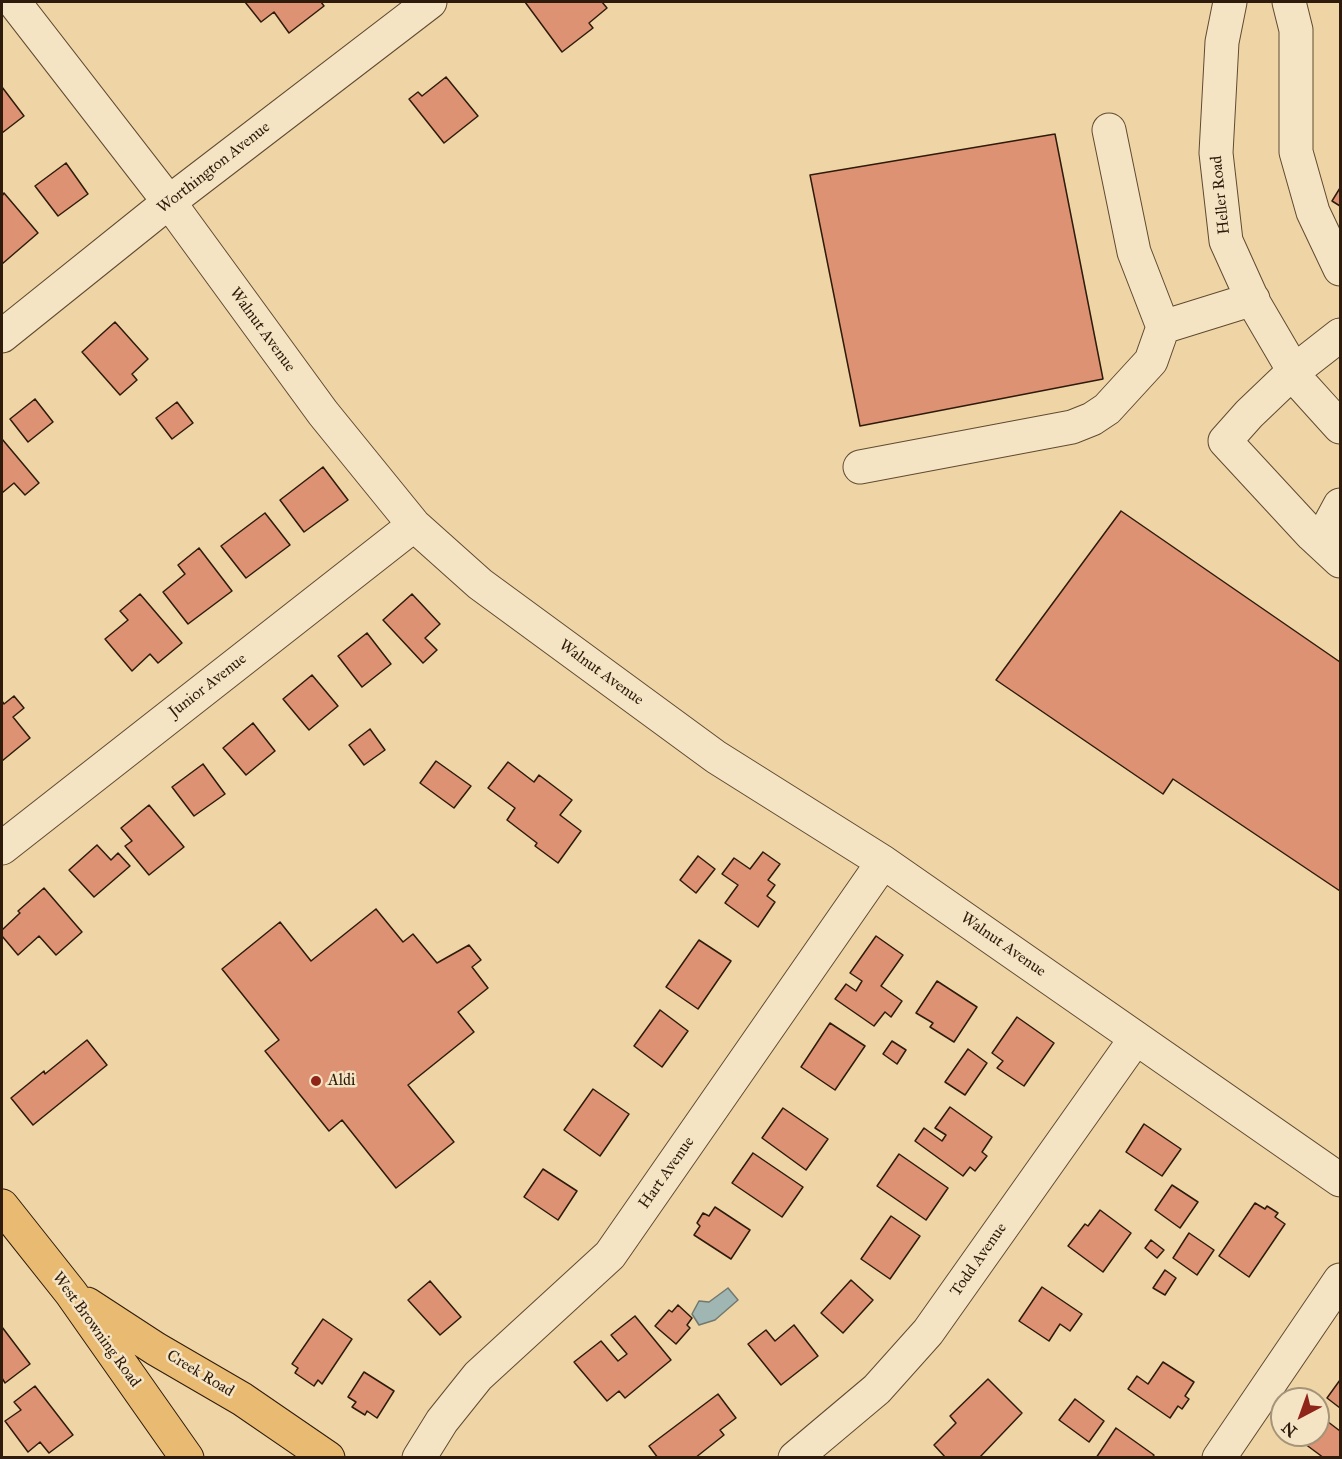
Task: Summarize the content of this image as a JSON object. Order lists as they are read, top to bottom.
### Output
{
  "streets": {
    "main road": ["West Browning Road", "Creek Road"],
    "street": [
      "Worthington Avenue",
      "Heller Road",
      "Walnut Avenue",
      "Junior Avenue",
      "Hart Avenue",
      "Todd Avenue"
    ]
  },
  "crossings": [
    ["Worthington Avenue", "Walnut Avenue"],
    ["Walnut Avenue", "Junior Avenue"],
    ["Walnut Avenue", "Hart Avenue"],
    ["Walnut Avenue", "Todd Avenue"],
    ["West Browning Road", "Creek Road"]
  ],
  "places": ["Aldi"],
  "north": "bottom left"
}
